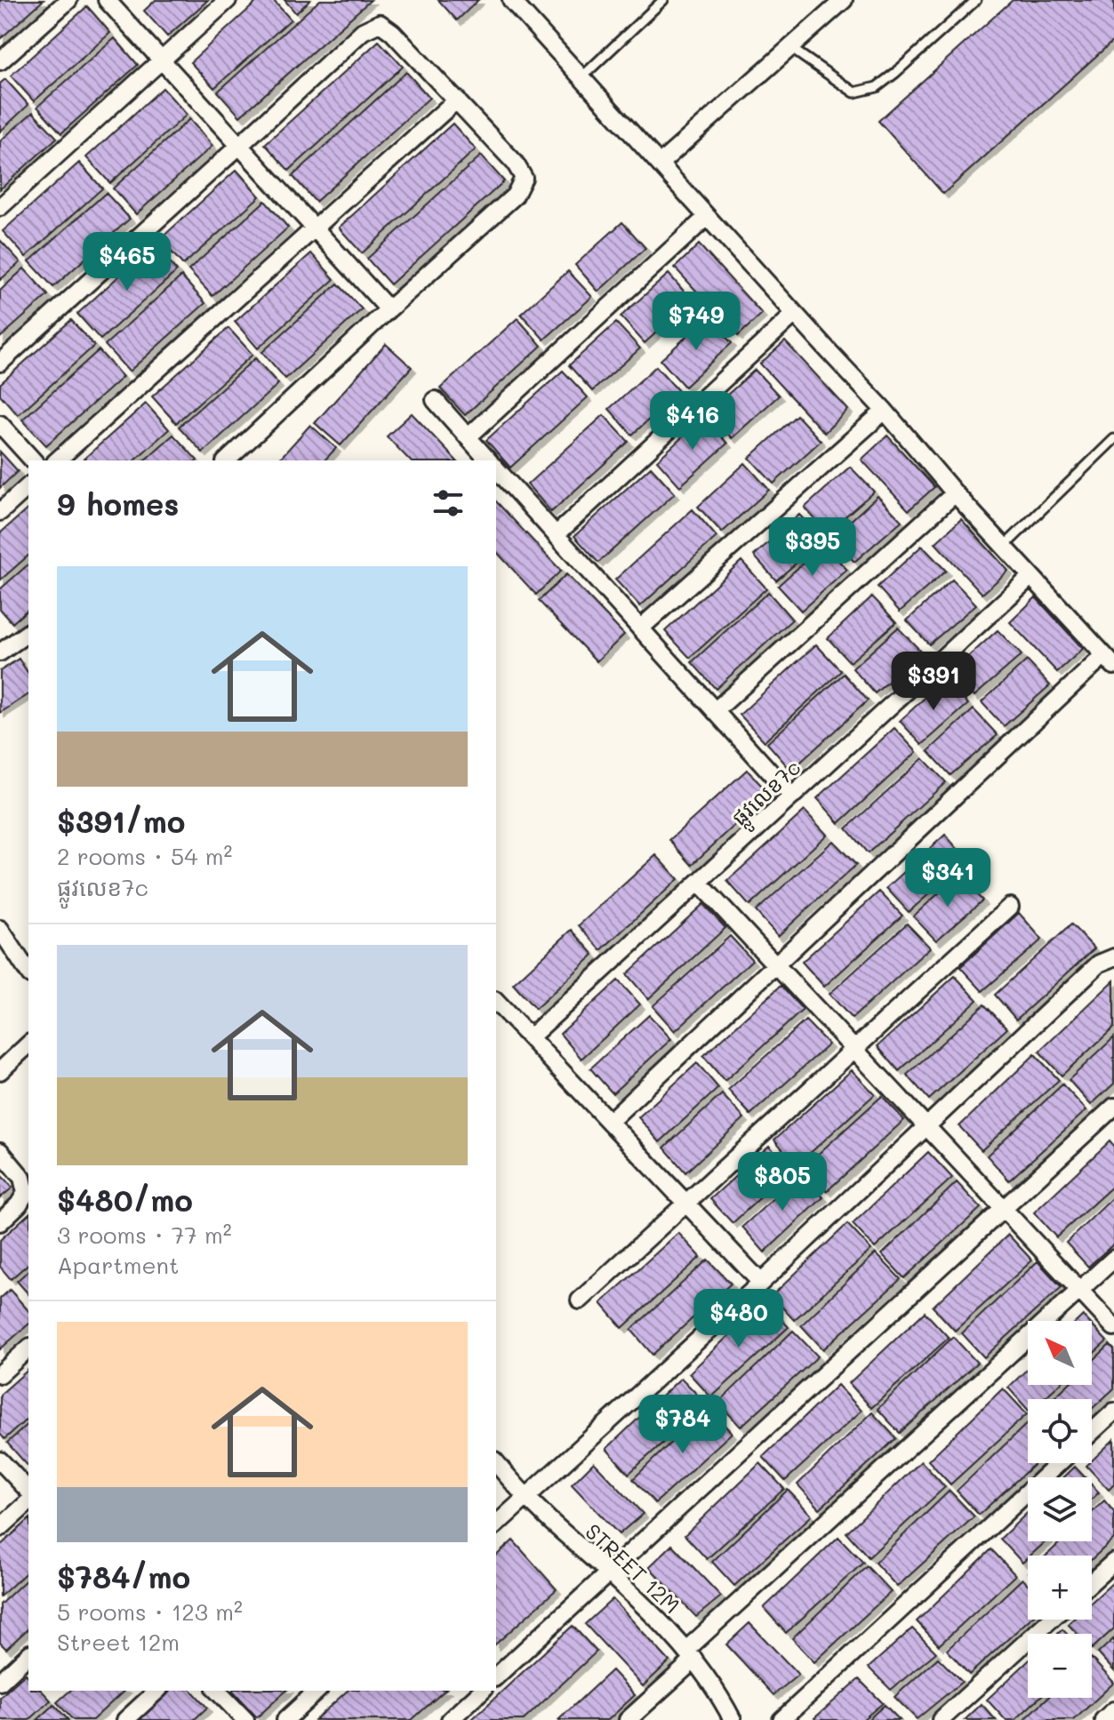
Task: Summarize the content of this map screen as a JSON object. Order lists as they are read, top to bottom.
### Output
{
  "streets": {
    "street": ["ផ្លូវលេខ7c", "STREET 12M"]
  },
  "north": "top left",
  "page": {
    "price": [
      "$465",
      "$749",
      "$416",
      "$395",
      "$391",
      "$341",
      "$805",
      "$480",
      "$784"
    ],
    "heading": "9 homes",
    "list": [
      {
        "name": "$391/mo",
        "note": "2 rooms · 54 m² · ផ្លូវលេខ7c"
      },
      {
        "name": "$480/mo",
        "note": "3 rooms · 77 m² · Apartment"
      },
      {
        "name": "$784/mo",
        "note": "5 rooms · 123 m² · Street 12m"
      }
    ],
    "map_buttons": ["+", "−"]
  }
}
